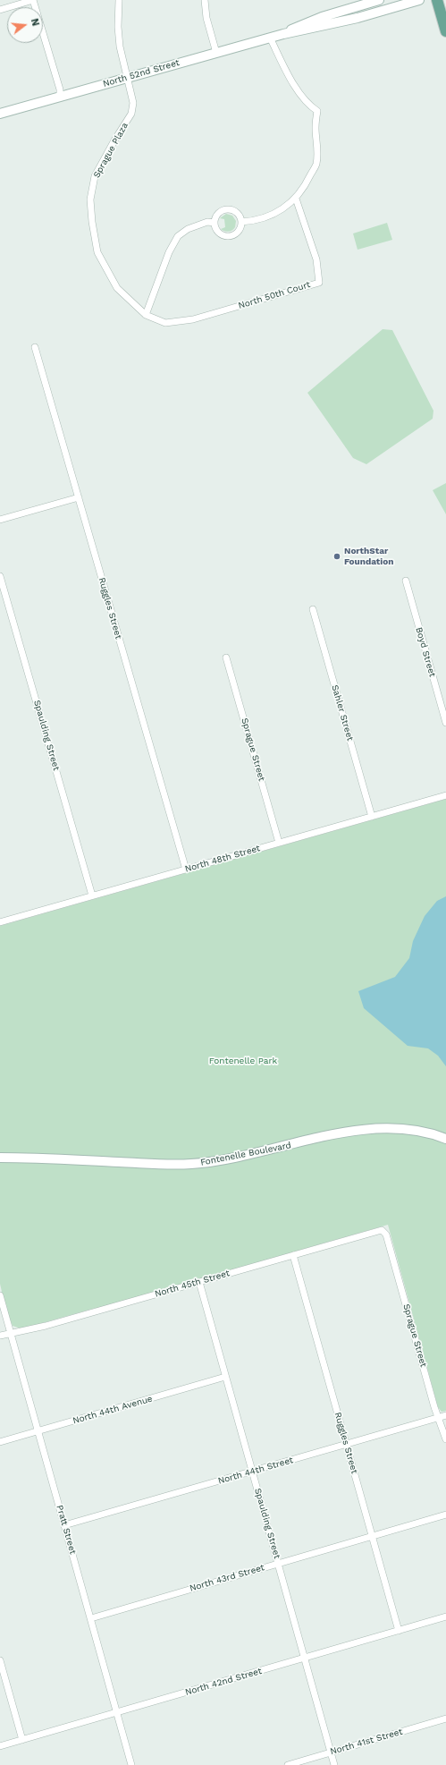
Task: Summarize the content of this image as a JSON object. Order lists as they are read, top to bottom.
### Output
{
  "streets": {
    "main road": ["North 52nd Street", "Fontenelle Boulevard"],
    "street": [
      "Sprague Plaza",
      "North 50th Court",
      "Ruggles Street",
      "Boyd Street",
      "Sahler Street",
      "Spaulding Street",
      "Sprague Street",
      "North 48th Street",
      "North 45th Street",
      "North 44th Avenue",
      "North 44th Street",
      "Pratt Street",
      "North 43rd Street",
      "North 42nd Street",
      "North 41st Street"
    ]
  },
  "crossings": [
    ["North 52nd Street", "Sprague Plaza"],
    ["Sprague Plaza", "North 50th Court"],
    ["Ruggles Street", "North 48th Street"],
    ["Ruggles Street", "North 45th Street"],
    ["Ruggles Street", "North 44th Street"],
    ["Ruggles Street", "North 43rd Street"],
    ["Ruggles Street", "North 42nd Street"],
    ["Sahler Street", "North 48th Street"],
    ["Spaulding Street", "North 48th Street"],
    ["Spaulding Street", "North 45th Street"],
    ["Spaulding Street", "North 44th Avenue"],
    ["Spaulding Street", "North 44th Street"],
    ["Spaulding Street", "North 43rd Street"],
    ["Spaulding Street", "North 42nd Street"],
    ["Spaulding Street", "North 41st Street"],
    ["Sprague Street", "North 48th Street"],
    ["Sprague Street", "North 45th Street"],
    ["Sprague Street", "North 44th Street"],
    ["North 45th Street", "Pratt Street"],
    ["North 44th Avenue", "Pratt Street"],
    ["North 44th Street", "Pratt Street"],
    ["Pratt Street", "North 43rd Street"],
    ["Pratt Street", "North 42nd Street"]
  ],
  "parks": ["Fontenelle Park"],
  "places": ["NorthStar Foundation"],
  "north": "right"
}
